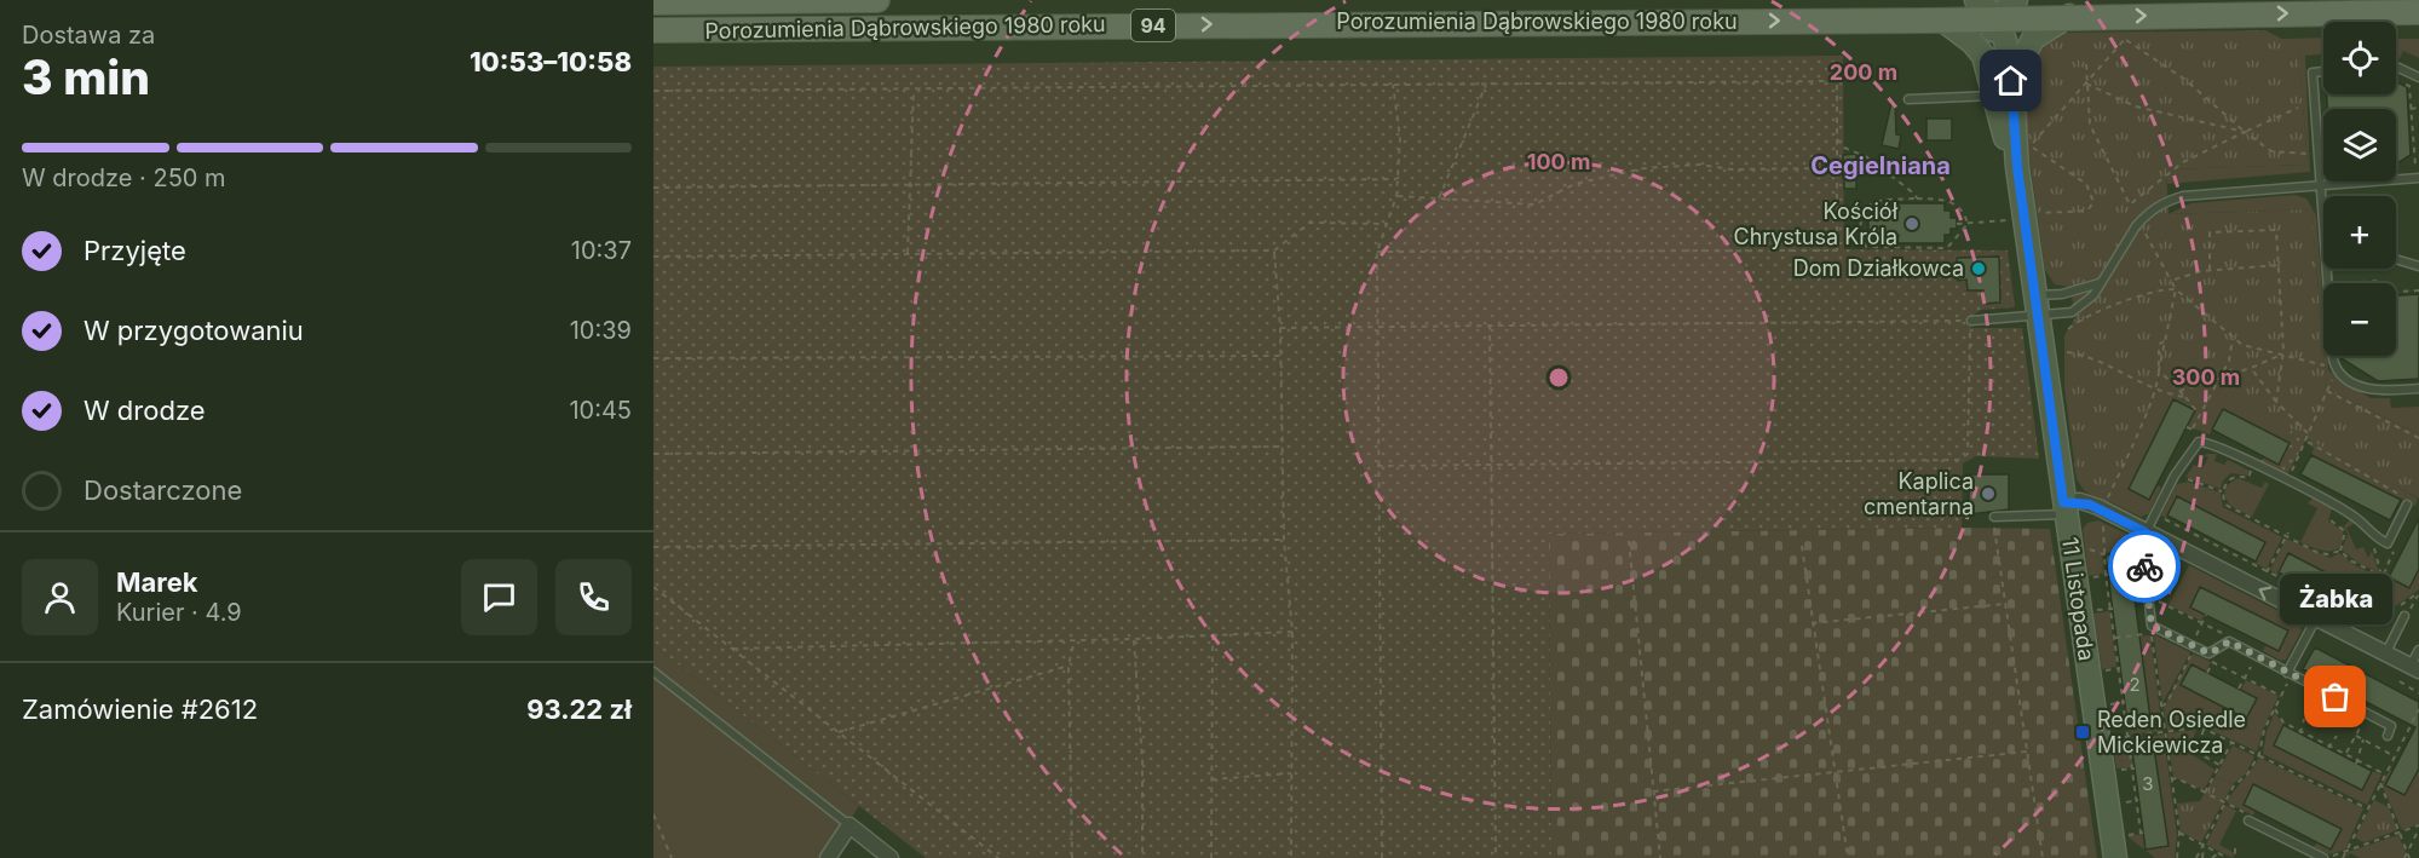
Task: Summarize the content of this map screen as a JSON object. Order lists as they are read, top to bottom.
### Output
{
  "streets": {
    "main road": ["Porozumienia Dąbrowskiego 1980 roku", "94"],
    "street": ["11 Listopada"]
  },
  "crossings": [
    ["Porozumienia Dąbrowskiego 1980 roku", "11 Listopada"]
  ],
  "one_way": ["Porozumienia Dąbrowskiego 1980 roku"],
  "districts": ["Cegielniana"],
  "places": {
    "other": [
      "Kościół Chrystusa Króla",
      "Dom Działkowca",
      "Kaplica cmentarna",
      "Żabka"
    ],
    "transit": ["Reden Osiedle Mickiewicza"]
  },
  "house_numbers": ["2", "3"],
  "page": {
    "heading": ["3 min", "Dostawa za", "10:53–10:58"],
    "panel": [
      "Marek",
      "Kurier · 4.9",
      "Zamówienie #2612",
      "93.22 zł"
    ],
    "map_buttons": ["+", "−"],
    "bar": "W drodze · 250 m",
    "list": [
      ["Przyjęte", "10:37"],
      ["W przygotowaniu", "10:39"],
      ["W drodze", "10:45"],
      "Dostarczone"
    ],
    "bubble": "Żabka"
  },
  "rings": ["200 m", "100 m", "300 m"]
}
